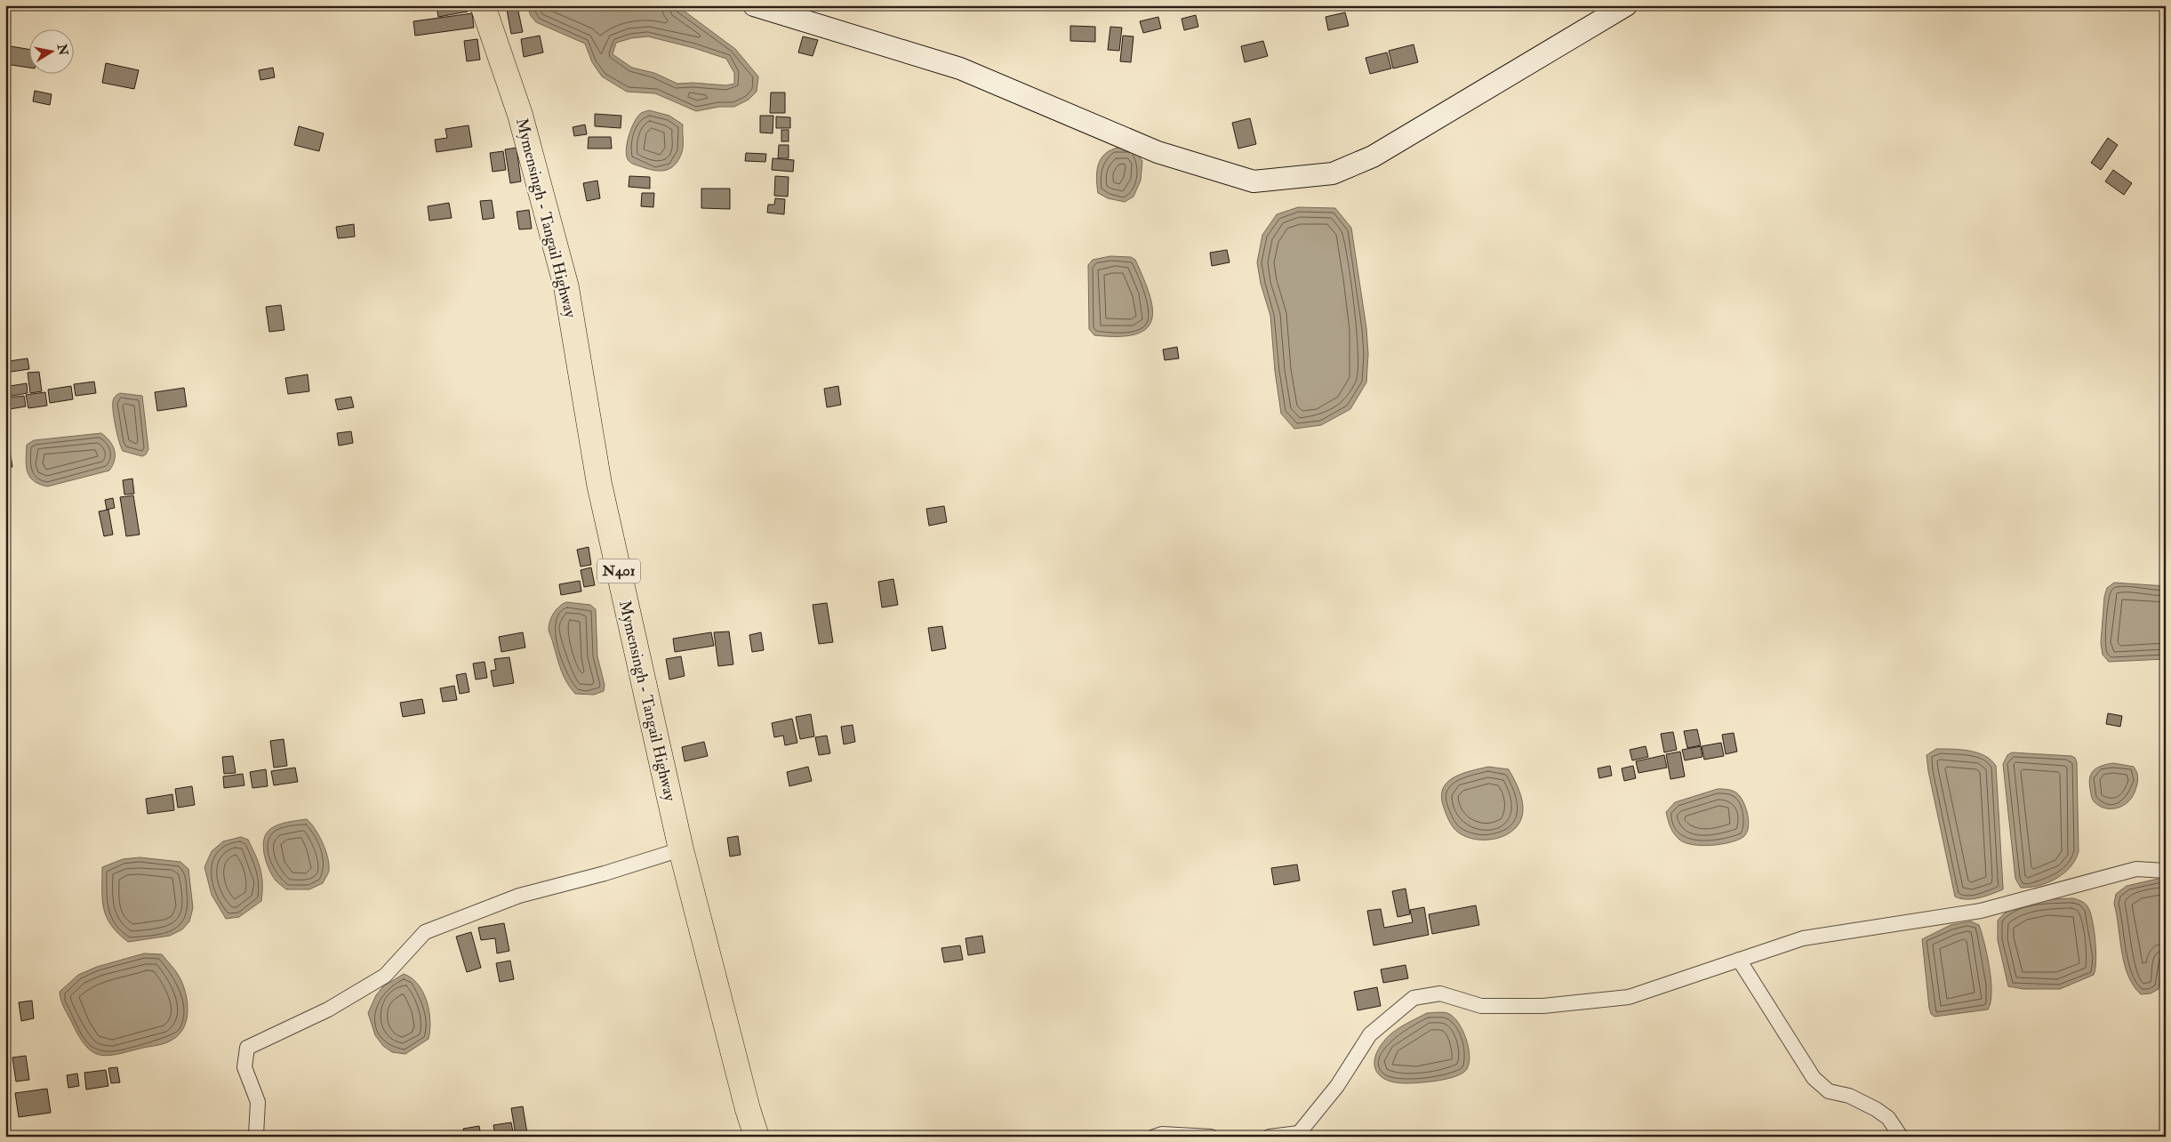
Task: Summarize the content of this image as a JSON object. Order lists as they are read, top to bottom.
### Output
{
  "streets": {
    "highway": ["Mymensingh - Tangail Highway", "N401"]
  },
  "north": "right"
}
